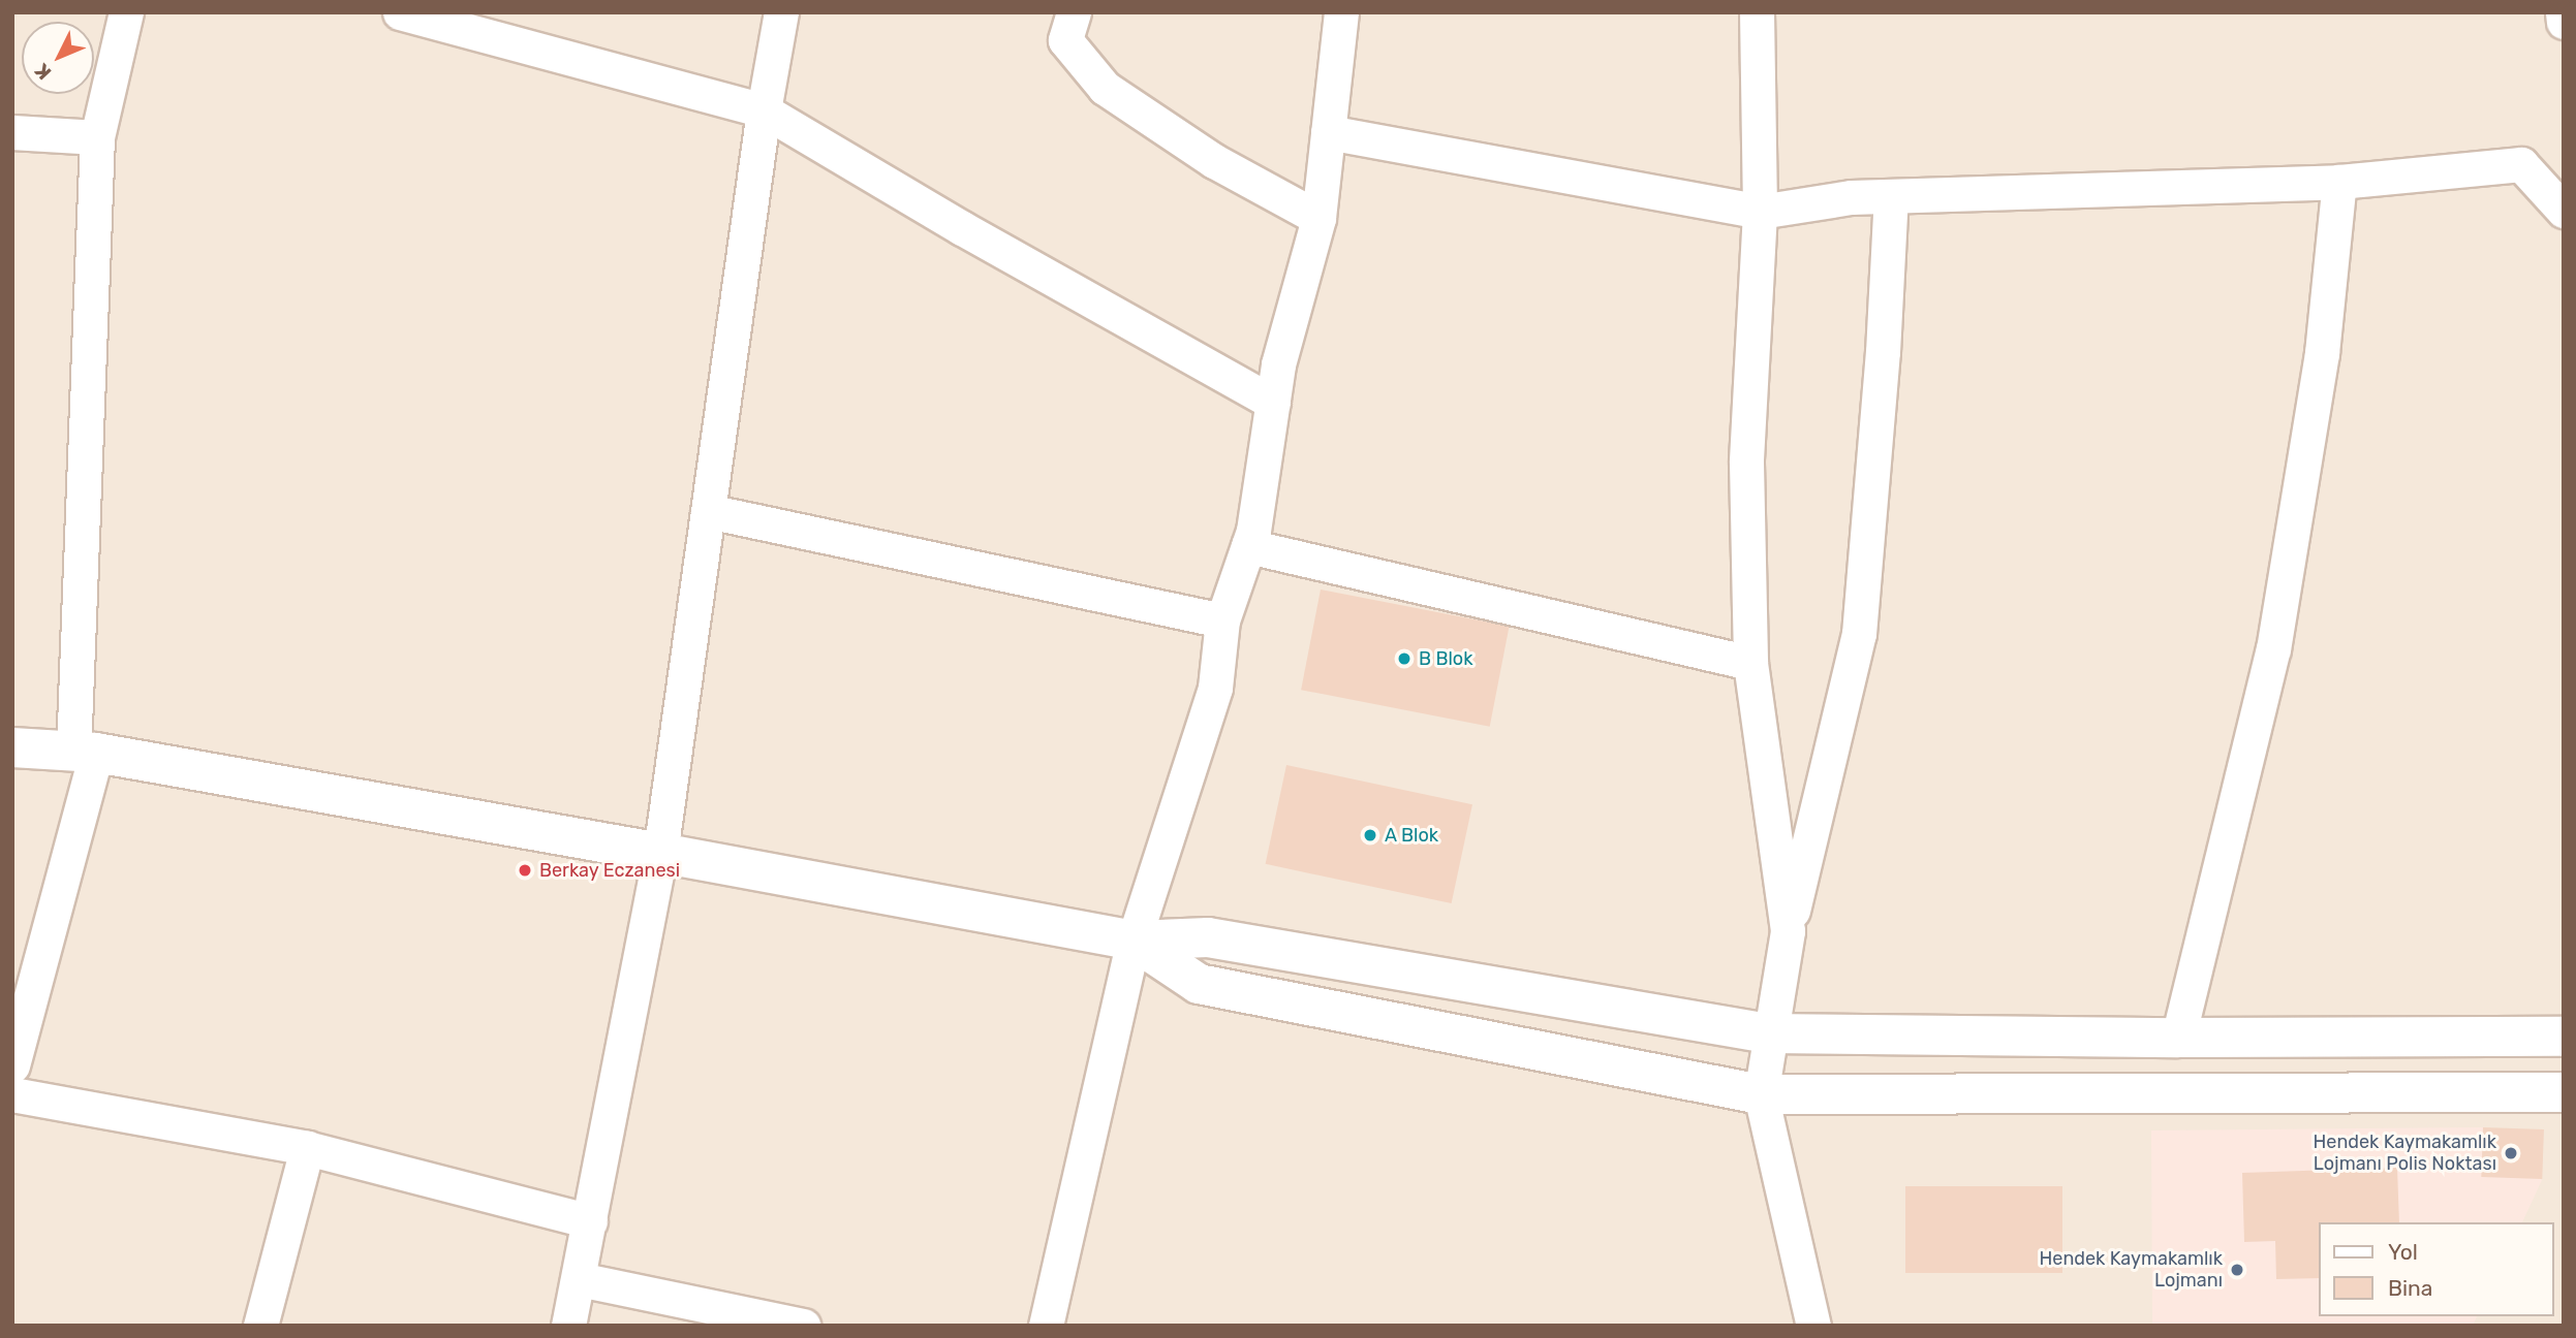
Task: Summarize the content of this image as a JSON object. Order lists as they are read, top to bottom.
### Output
{
  "places": [
    "B Blok",
    "A Blok",
    "Berkay Eczanesi",
    "Hendek Kaymakamlık Lojmanı Polis Noktası",
    "Hendek Kaymakamlık Lojmanı"
  ],
  "legend": ["Yol", "Bina"],
  "north": "bottom left"
}
